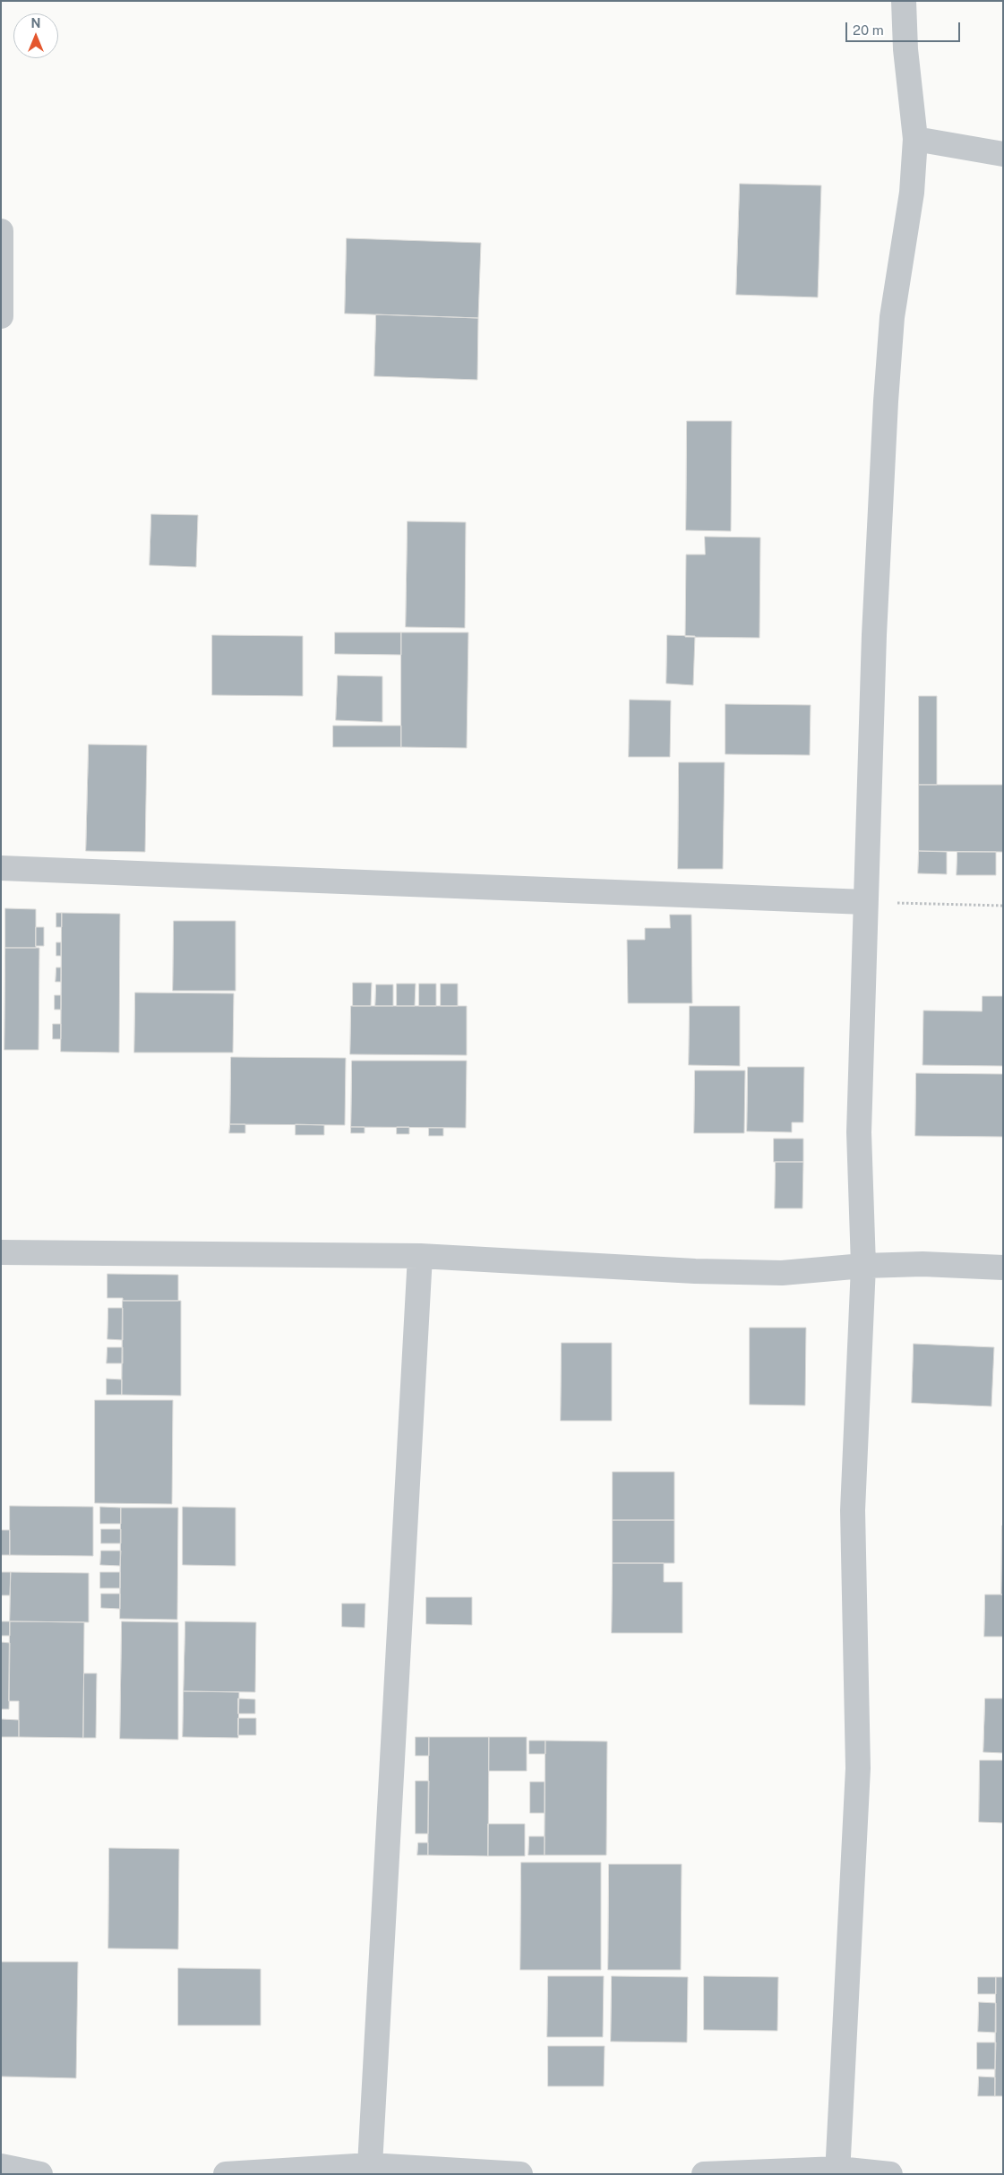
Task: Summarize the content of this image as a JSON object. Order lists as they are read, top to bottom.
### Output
{
  "scale_bar": "20 m",
  "north": "top"
}
